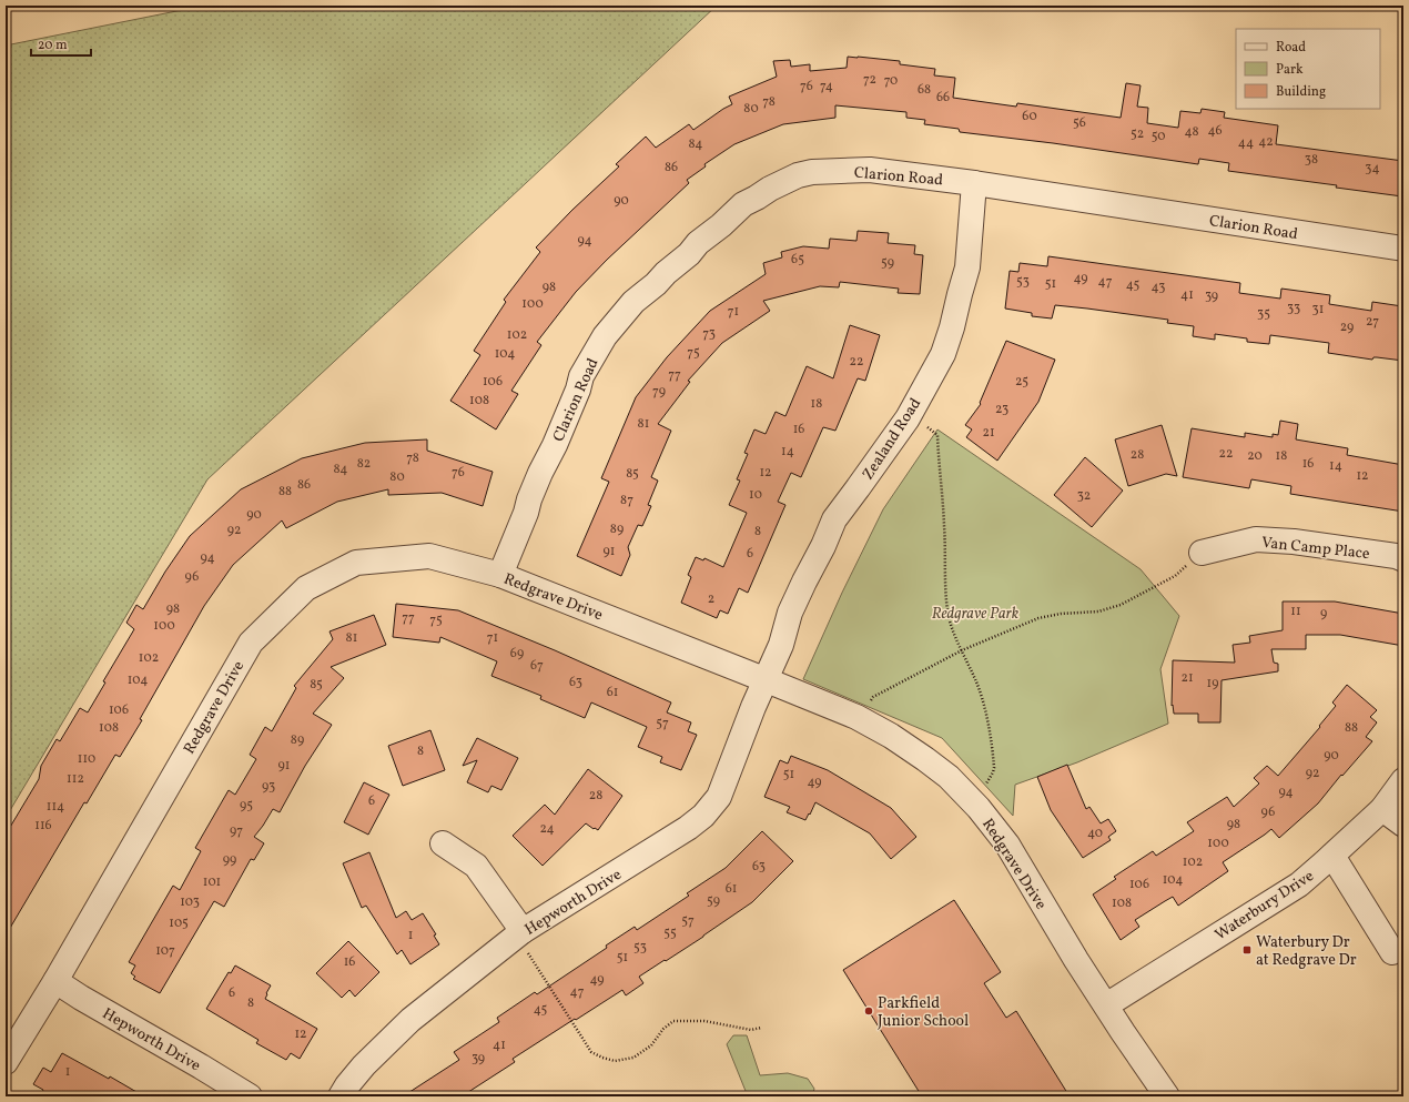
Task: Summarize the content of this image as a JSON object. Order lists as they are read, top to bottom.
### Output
{
  "streets": {
    "street": [
      "Clarion Road",
      "Zealand Road",
      "Van Camp Place",
      "Redgrave Drive",
      "Hepworth Drive",
      "Waterbury Drive"
    ]
  },
  "crossings": [
    ["Clarion Road", "Zealand Road"],
    ["Clarion Road", "Redgrave Drive"],
    ["Zealand Road", "Redgrave Drive"],
    ["Zealand Road", "Hepworth Drive"],
    ["Redgrave Drive", "Hepworth Drive"],
    ["Redgrave Drive", "Waterbury Drive"]
  ],
  "parks": ["Redgrave Park"],
  "places": {
    "transit": ["Waterbury Dr at Redgrave Dr"],
    "other": ["Parkfield Junior School"]
  },
  "house_numbers": [
    "72",
    "70",
    "76",
    "74",
    "68",
    "66",
    "78",
    "80",
    "60",
    "56",
    "46",
    "48",
    "52",
    "50",
    "42",
    "44",
    "84",
    "38",
    "86",
    "34",
    "90",
    "94",
    "65",
    "59",
    "49",
    "53",
    "47",
    "51",
    "45",
    "98",
    "43",
    "41",
    "39",
    "100",
    "33",
    "31",
    "71",
    "35",
    "27",
    "29",
    "73",
    "102",
    "75",
    "104",
    "22",
    "77",
    "106",
    "25",
    "79",
    "108",
    "18",
    "23",
    "81",
    "16",
    "21",
    "14",
    "22",
    "28",
    "20",
    "18",
    "78",
    "82",
    "16",
    "14",
    "84",
    "76",
    "12",
    "85",
    "12",
    "80",
    "86",
    "88",
    "10",
    "32",
    "87",
    "90",
    "89",
    "92",
    "8",
    "91",
    "6",
    "94",
    "96",
    "2",
    "98",
    "11",
    "9",
    "77",
    "75",
    "100",
    "81",
    "71",
    "69",
    "102",
    "67",
    "21",
    "104",
    "63",
    "19",
    "85",
    "61",
    "106",
    "57",
    "108",
    "88",
    "89",
    "8",
    "90",
    "110",
    "91",
    "92",
    "51",
    "112",
    "49",
    "93",
    "94",
    "28",
    "6",
    "95",
    "114",
    "96",
    "98",
    "116",
    "24",
    "97",
    "40",
    "100",
    "99",
    "102",
    "63",
    "104",
    "101",
    "106",
    "61",
    "59",
    "103",
    "108",
    "57",
    "105",
    "55",
    "1",
    "53",
    "107",
    "51",
    "16",
    "49",
    "47",
    "6",
    "8",
    "45",
    "12",
    "41",
    "39",
    "1"
  ],
  "legend": ["Road", "Park", "Building"],
  "scale_bar": "20 m"
}
